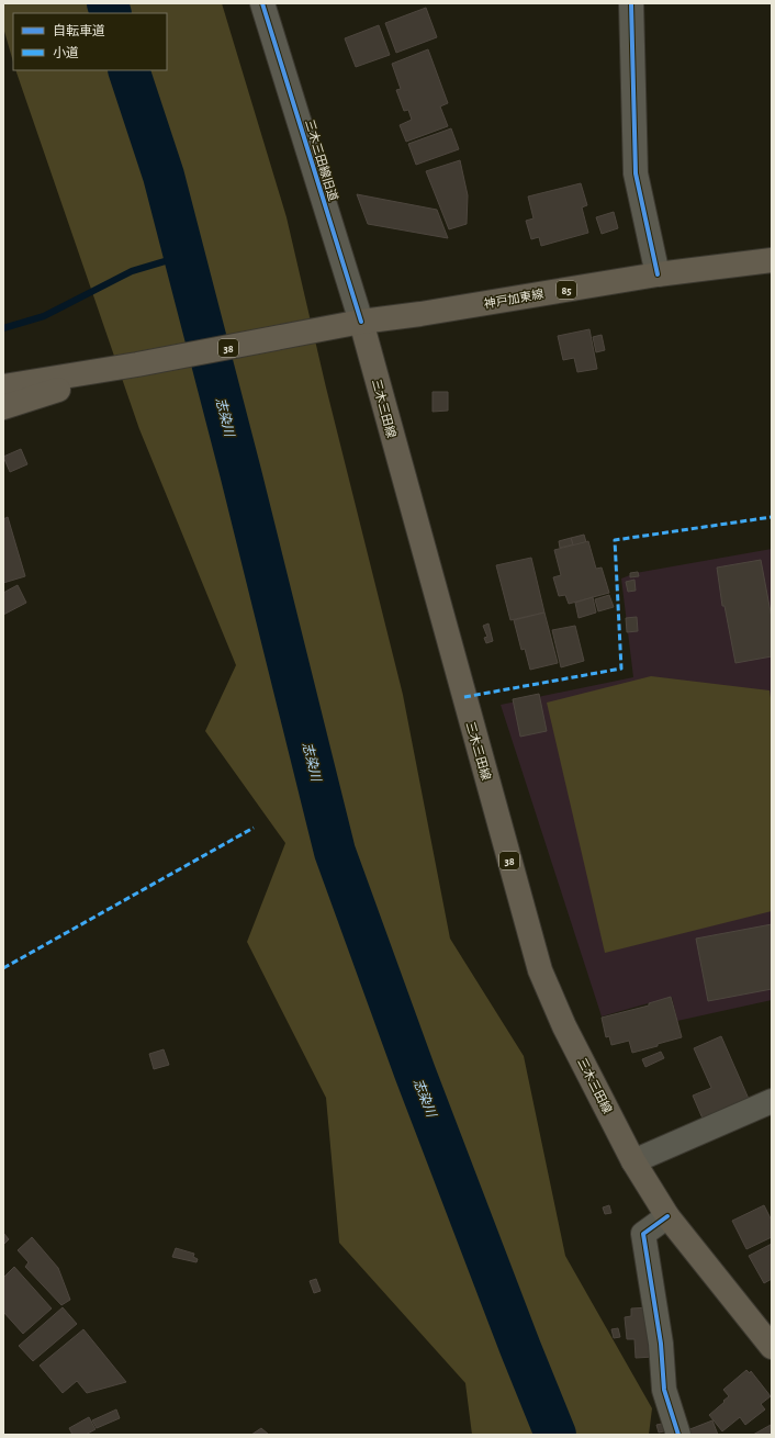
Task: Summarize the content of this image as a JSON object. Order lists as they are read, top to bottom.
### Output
{
  "streets": {
    "main road": [
      "85",
      "神戸加東線",
      "38",
      "三木三田線"
    ],
    "street": ["三木三田線旧道"]
  },
  "crossings": [
    ["三木三田線旧道", "神戸加東線"],
    ["三木三田線旧道", "38"],
    ["三木三田線旧道", "三木三田線"],
    ["神戸加東線", "38"],
    ["神戸加東線", "三木三田線"],
    ["38", "三木三田線"]
  ],
  "water": ["志染川"],
  "legend": ["自転車道", "小道"]
}
